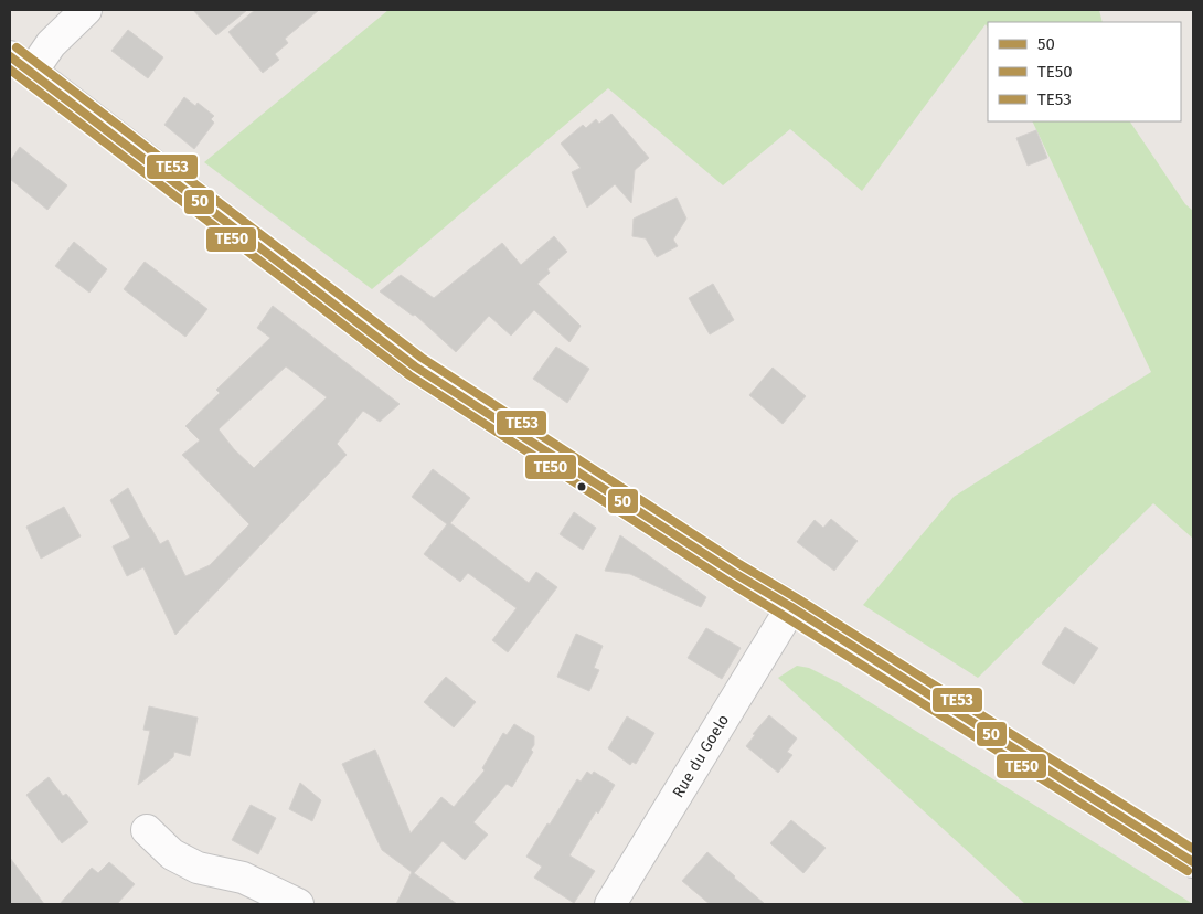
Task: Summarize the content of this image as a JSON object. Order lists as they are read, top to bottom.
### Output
{
  "streets": {
    "main road": ["Rue du Goelo"]
  },
  "lines": ["transit line TE53", "transit line 50", "transit line TE50"],
  "legend": ["50", "TE50", "TE53"]
}
